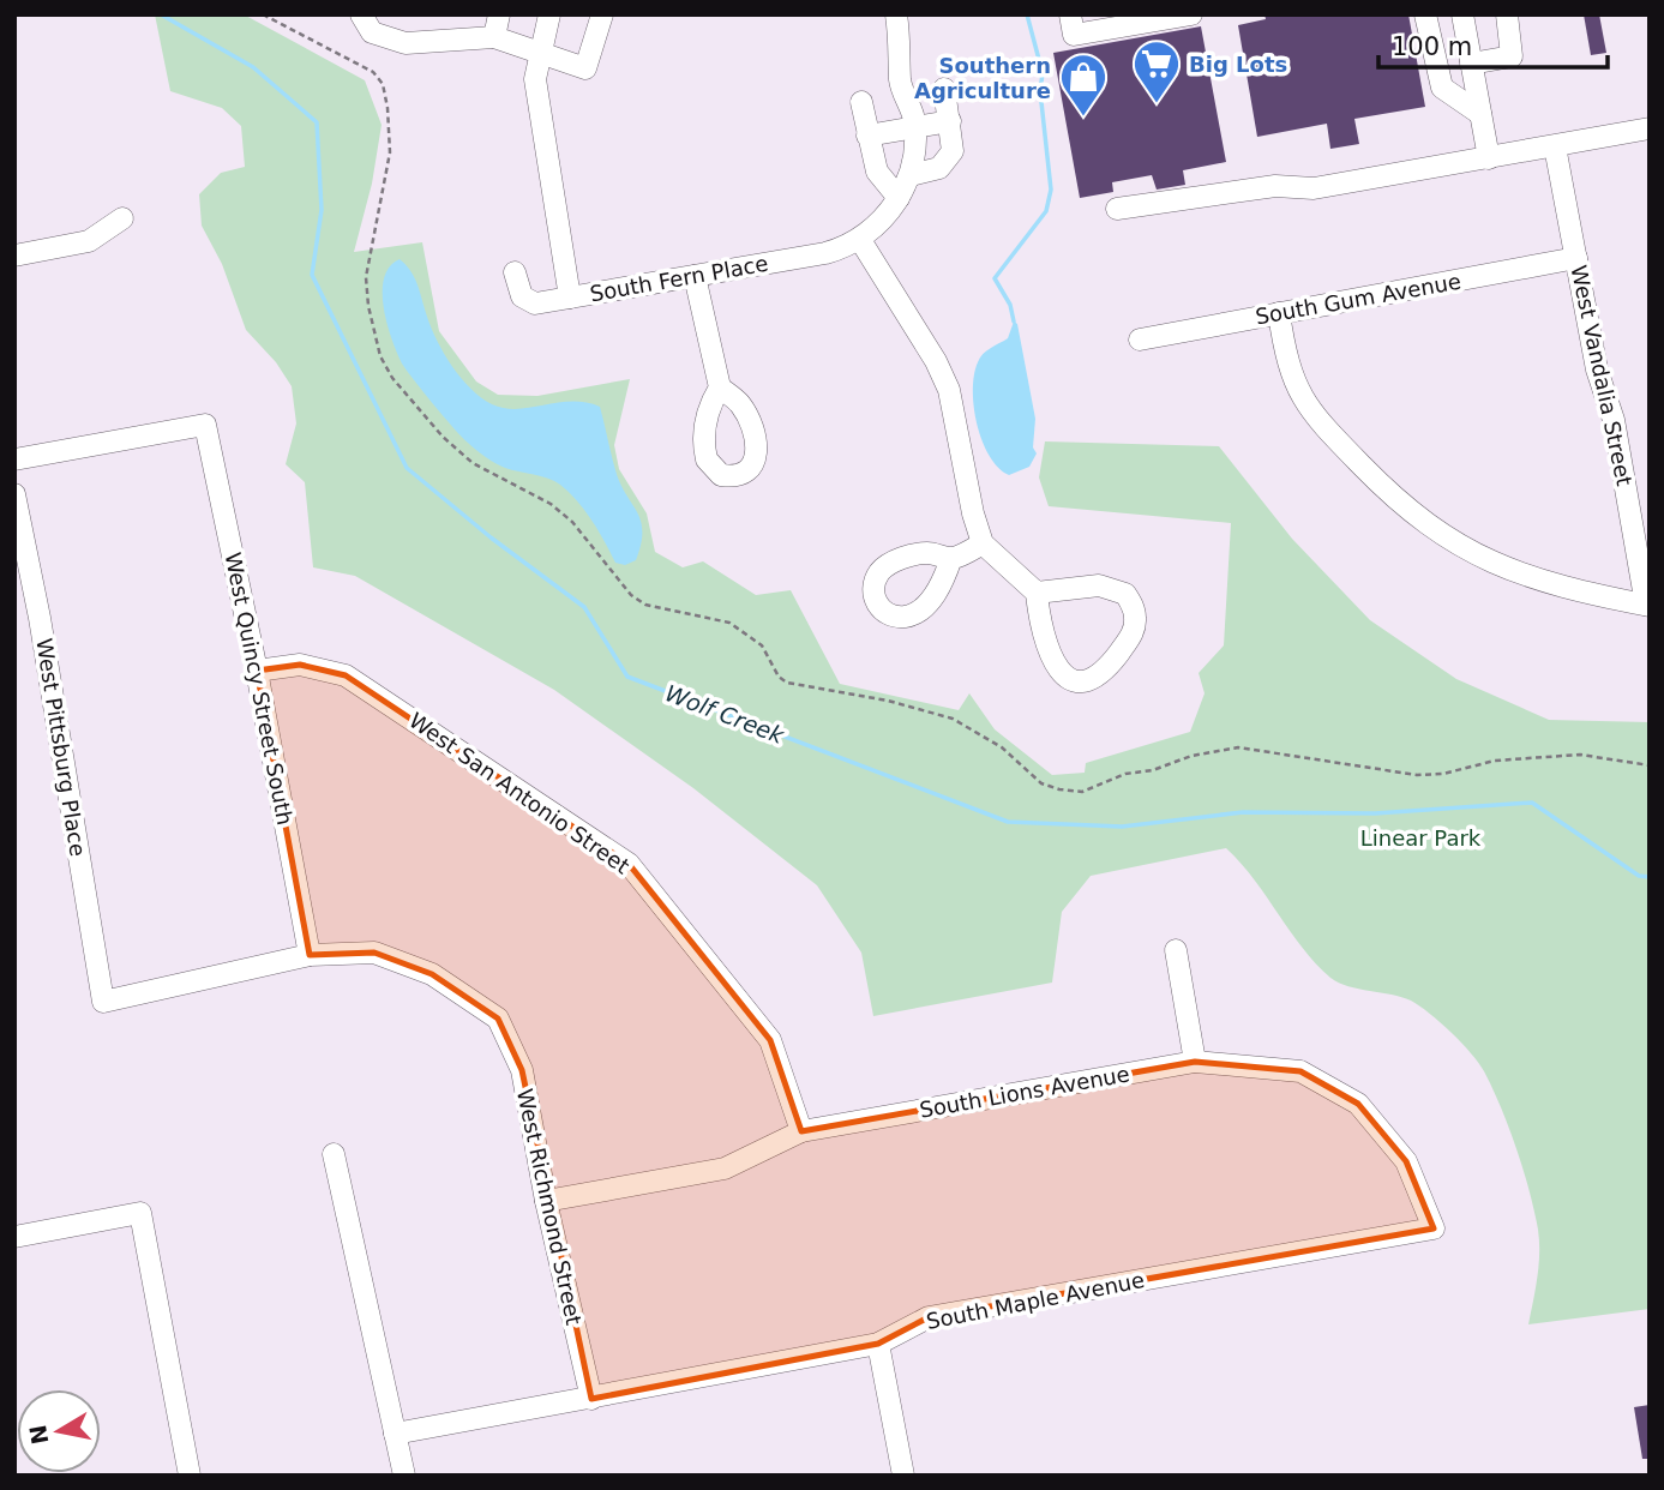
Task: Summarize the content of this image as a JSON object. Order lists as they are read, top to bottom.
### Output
{
  "streets": {
    "street": [
      "South Fern Place",
      "South Gum Avenue",
      "West Vandalia Street",
      "West Quincy Street South",
      "West Pittsburg Place",
      "West San Antonio Street",
      "South Lions Avenue",
      "West Richmond Street",
      "South Maple Avenue"
    ]
  },
  "crossings": [
    ["South Gum Avenue", "West Vandalia Street"],
    ["West Quincy Street South", "West Pittsburg Place"],
    ["West Quincy Street South", "West San Antonio Street"],
    ["West Quincy Street South", "West Richmond Street"],
    ["West Pittsburg Place", "West Richmond Street"],
    ["West San Antonio Street", "South Lions Avenue"],
    ["South Lions Avenue", "West Richmond Street"],
    ["South Lions Avenue", "South Maple Avenue"],
    ["West Richmond Street", "South Maple Avenue"]
  ],
  "water": ["Wolf Creek"],
  "parks": ["Linear Park"],
  "places": {
    "supermarket": ["Big Lots"],
    "shop": ["Southern Agriculture"]
  },
  "scale_bar": "100 m",
  "north": "left"
}
